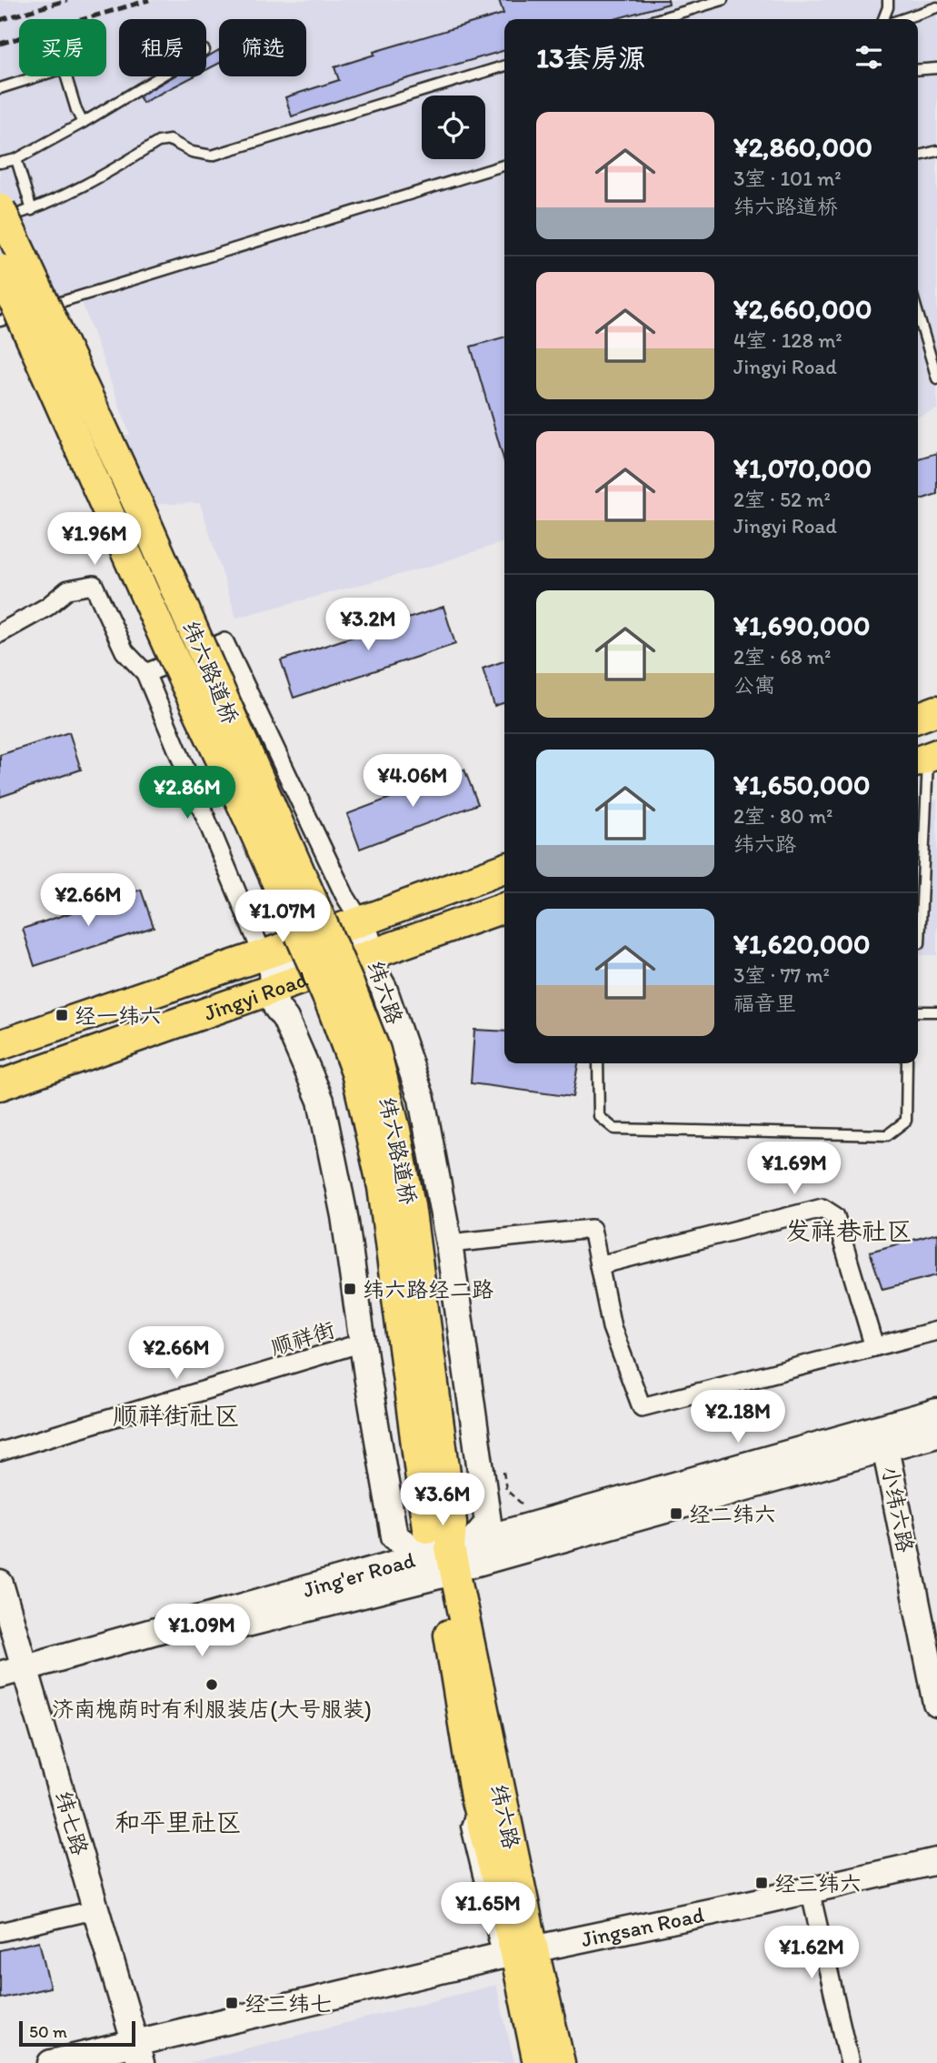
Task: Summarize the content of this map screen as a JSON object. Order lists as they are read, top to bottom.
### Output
{
  "streets": {
    "main road": ["纬六路道桥", "纬六路", "Jingyi Road"],
    "street": [
      "顺祥街",
      "小纬六路",
      "Jing'er Road",
      "纬七路",
      "Jingsan Road"
    ]
  },
  "crossings": [
    ["纬六路道桥", "纬六路"],
    ["纬六路道桥", "Jing'er Road"],
    ["纬六路", "Jingyi Road"],
    ["纬六路", "Jing'er Road"],
    ["纬六路", "Jingsan Road"],
    ["小纬六路", "Jing'er Road"],
    ["Jing'er Road", "纬七路"],
    ["纬七路", "Jingsan Road"]
  ],
  "districts": ["发祥巷社区", "顺祥街社区", "和平里社区"],
  "places": {
    "transit": [
      "经一纬六",
      "纬六路经二路",
      "经二纬六",
      "经三纬六",
      "经三纬七"
    ],
    "other": ["济南槐荫时有利服装店(大号服装)"]
  },
  "scale_bar": "50 m",
  "page": {
    "chip": ["买房", "租房", "筛选"],
    "heading": "13套房源",
    "list": [
      {
        "name": "¥2,860,000",
        "note": "3室 · 101 m² · 纬六路道桥"
      },
      {
        "name": "¥2,660,000",
        "note": "4室 · 128 m² · Jingyi Road"
      },
      {
        "name": "¥1,070,000",
        "note": "2室 · 52 m² · Jingyi Road"
      },
      {
        "name": "¥1,690,000",
        "note": "2室 · 68 m² · 公寓"
      },
      {
        "name": "¥1,650,000",
        "note": "2室 · 80 m² · 纬六路"
      },
      {
        "name": "¥1,620,000",
        "note": "3室 · 77 m² · 福音里"
      }
    ],
    "price": [
      "¥1.96M",
      "¥3.2M",
      "¥4.06M",
      "¥2.86M",
      "¥2.66M",
      "¥1.07M",
      "¥1.69M",
      "¥2.66M",
      "¥2.18M",
      "¥3.6M",
      "¥1.09M",
      "¥1.65M",
      "¥1.62M"
    ],
    "scale": "50 m"
  }
}
